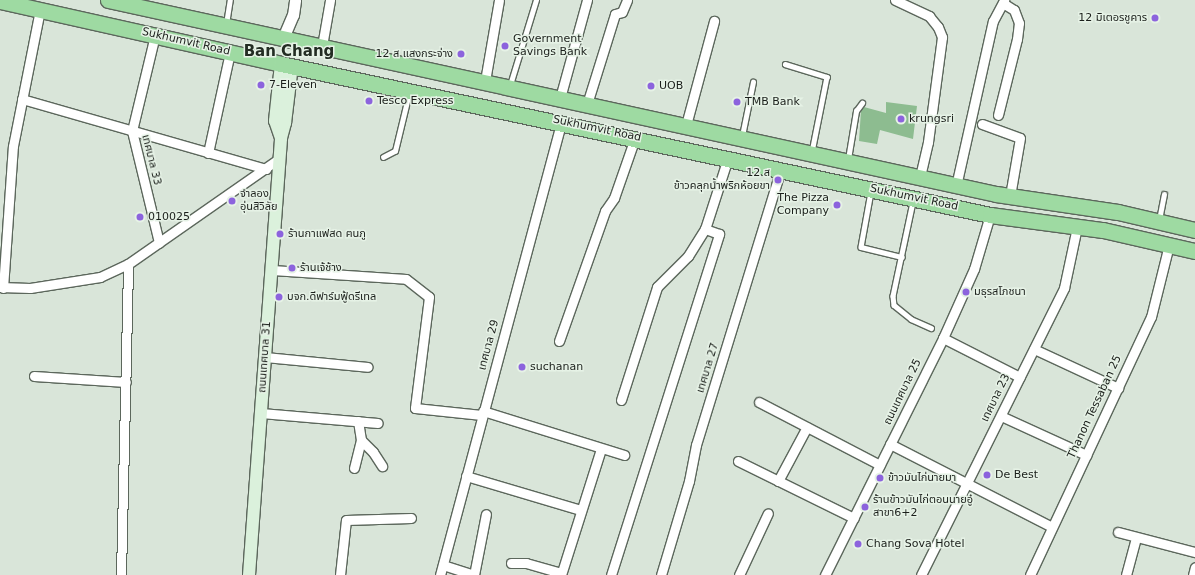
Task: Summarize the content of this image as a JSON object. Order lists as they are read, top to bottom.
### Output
{
  "streets": {
    "highway": ["Sukhumvit Road"],
    "main road": ["ถนนเทศบาล 31"],
    "street": [
      "เทศบาล 33",
      "เทศบาล 29",
      "เทศบาล 27",
      "ถนนเทศบาล 25",
      "เทศบาล 23",
      "Thanon Tessaban 25"
    ]
  },
  "crossings": [
    ["Sukhumvit Road", "เทศบาล 33"],
    ["Sukhumvit Road", "เทศบาล 29"],
    ["Sukhumvit Road", "ถนนเทศบาล 31"],
    ["Sukhumvit Road", "เทศบาล 27"],
    ["Sukhumvit Road", "ถนนเทศบาล 25"],
    ["Sukhumvit Road", "เทศบาล 23"],
    ["Sukhumvit Road", "Thanon Tessaban 25"]
  ],
  "districts": ["Ban Chang"],
  "places": [
    "12 มิเตอรชูคาร",
    "Government Savings Bank",
    "12 ส แสงกระจ่าง",
    "7-Eleven",
    "UOB",
    "Tesco Express",
    "TMB Bank",
    "krungsri",
    "12 ส ข้าวคลุกน้ำพริกห้อยขา",
    "จำลอง อุ่นสิวิลัย",
    "The Pizza Company",
    "010025",
    "ร้านกาแฟสด ฅนภู",
    "ร้านเจ้ช้าง",
    "มธุรสโภชนา",
    "บจก.ดีฟาร์มฟู้ดรีเทล",
    "suchanan",
    "De Best",
    "ข้าวมันไก่นายมา",
    "ร้านข้าวมันไก่ตอนนายอู๋ สาขา6+2",
    "Chang Sova Hotel"
  ]
}
